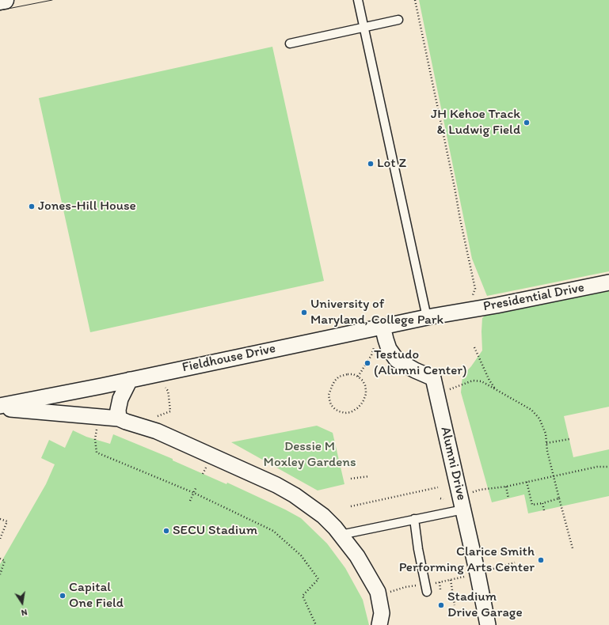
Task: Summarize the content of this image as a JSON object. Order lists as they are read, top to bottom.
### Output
{
  "streets": {
    "street": ["Presidential Drive", "Fieldhouse Drive", "Alumni Drive"]
  },
  "crossings": [
    ["Presidential Drive", "Fieldhouse Drive"],
    ["Fieldhouse Drive", "Alumni Drive"]
  ],
  "parks": ["Dessie M Moxley Gardens"],
  "places": [
    "JH Kehoe Track & Ludwig Field",
    "Lot Z",
    "Jones-Hill House",
    "University of Maryland, College Park",
    "Testudo (Alumni Center)",
    "SECU Stadium",
    "Clarice Smith Performing Arts Center",
    "Capital One Field",
    "Stadium Drive Garage"
  ],
  "north": "bottom"
}
